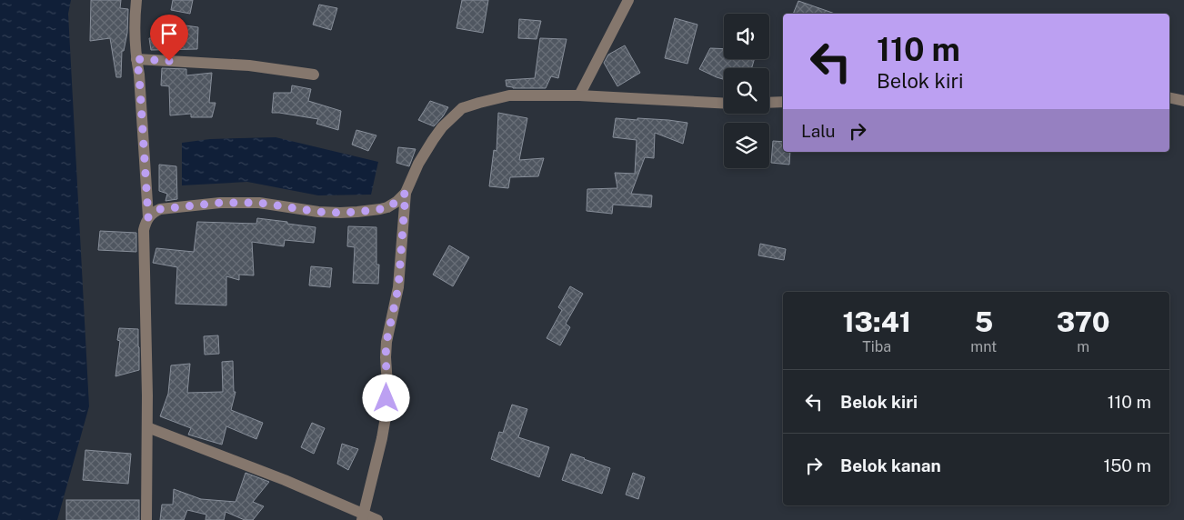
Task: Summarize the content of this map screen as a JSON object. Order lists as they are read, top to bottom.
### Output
{
  "page": {
    "turn": ["110 m", "Belok kiri"],
    "then": "Lalu",
    "eta": [
      "13:41",
      "Tiba",
      "5",
      "mnt",
      "370",
      "m"
    ],
    "list": [
      {
        "name": "Belok kiri",
        "value": "110 m"
      },
      {
        "name": "Belok kanan",
        "value": "150 m"
      }
    ]
  }
}
